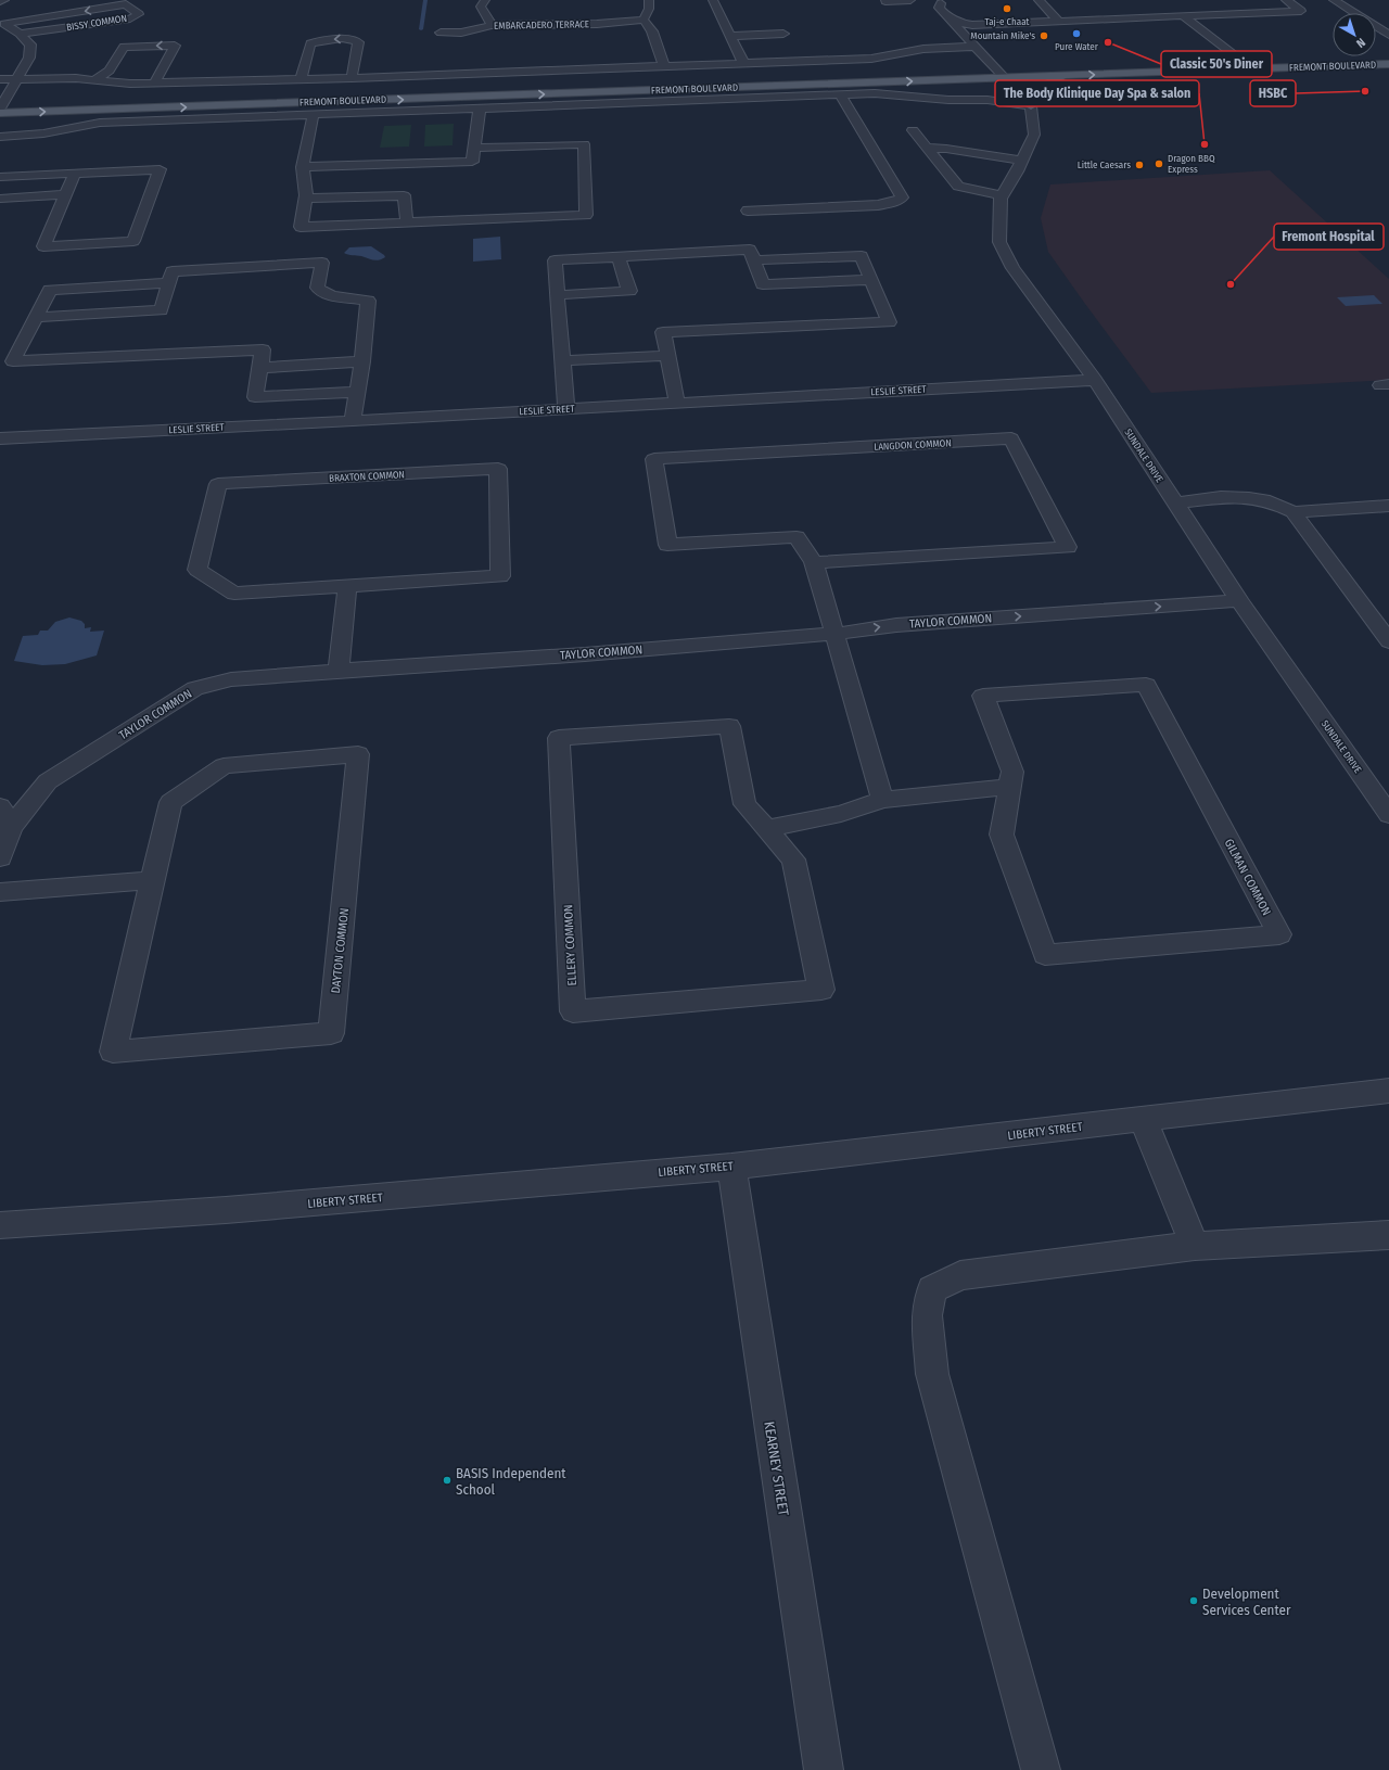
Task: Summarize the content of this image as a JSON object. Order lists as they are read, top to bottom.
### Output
{
  "streets": {
    "main road": ["FREMONT BOULEVARD"],
    "street": [
      "BISSY COMMON",
      "EMBARCADERO TERRACE",
      "LESLIE STREET",
      "LANGDON COMMON",
      "SUNDALE DRIVE",
      "BRAXTON COMMON",
      "TAYLOR COMMON",
      "GILMAN COMMON",
      "ELLERY COMMON",
      "DAYTON COMMON",
      "LIBERTY STREET",
      "KEARNEY STREET"
    ]
  },
  "crossings": [
    ["FREMONT BOULEVARD", "SUNDALE DRIVE"],
    ["LESLIE STREET", "SUNDALE DRIVE"],
    ["SUNDALE DRIVE", "TAYLOR COMMON"],
    ["LIBERTY STREET", "KEARNEY STREET"]
  ],
  "places": [
    "Taj-e Chaat",
    "Pure Water",
    "Mountain Mike's",
    "Classic 50's Diner",
    "HSBC",
    "The Body Klinique Day Spa & salon",
    "Dragon BBQ Express",
    "Little Caesars",
    "Fremont Hospital",
    "BASIS Independent School",
    "Development Services Center"
  ],
  "north": "bottom right"
}
